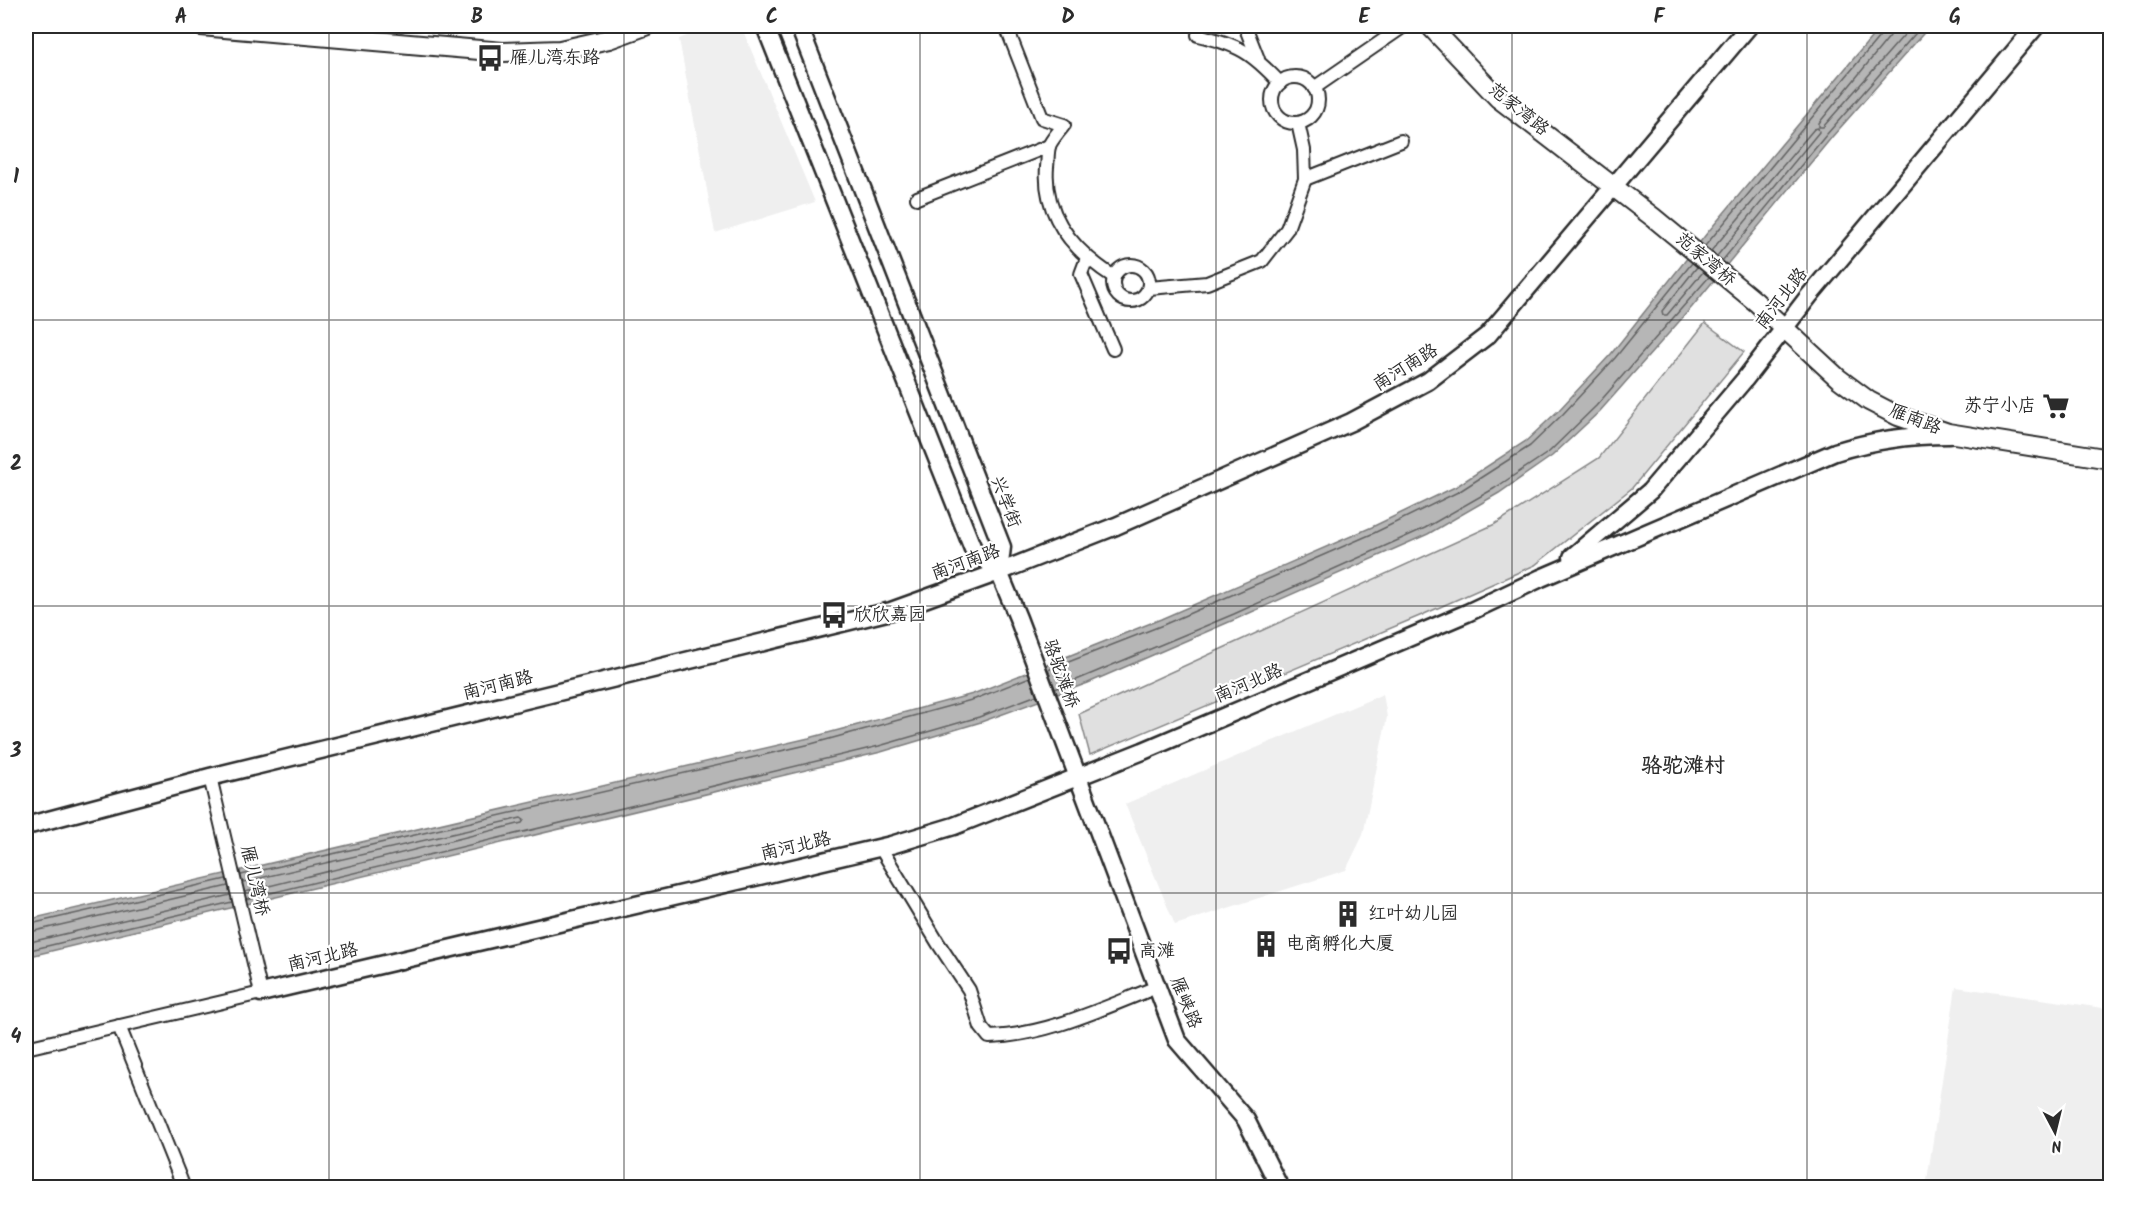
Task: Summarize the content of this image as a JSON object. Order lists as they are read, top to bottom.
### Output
{
  "streets": {
    "main road": ["范家湾路", "范家湾桥", "雁南路"],
    "street": [
      "南河北路",
      "南河南路",
      "兴学街",
      "骆驼滩桥",
      "雁儿湾桥",
      "雁峡路"
    ]
  },
  "crossings": [
    ["范家湾路", "范家湾桥"],
    ["范家湾路", "南河南路"],
    ["范家湾桥", "雁南路"],
    ["南河北路", "雁南路"],
    ["南河北路", "骆驼滩桥"],
    ["南河北路", "雁儿湾桥"],
    ["南河北路", "雁峡路"],
    ["南河南路", "兴学街"],
    ["南河南路", "骆驼滩桥"],
    ["南河南路", "雁儿湾桥"],
    ["兴学街", "骆驼滩桥"],
    ["骆驼滩桥", "雁峡路"]
  ],
  "districts": ["骆驼滩村"],
  "places": {
    "bus stop": ["雁儿湾东路", "欣欣嘉园", "高滩"],
    "supermarket": ["苏宁小店"],
    "building": ["红叶幼儿园", "电商孵化大厦"]
  },
  "north": "bottom",
  "grid": {
    "columns": [
      "A",
      "B",
      "C",
      "D",
      "E",
      "F",
      "G"
    ],
    "rows": [
      "1",
      "2",
      "3",
      "4"
    ]
  }
}
